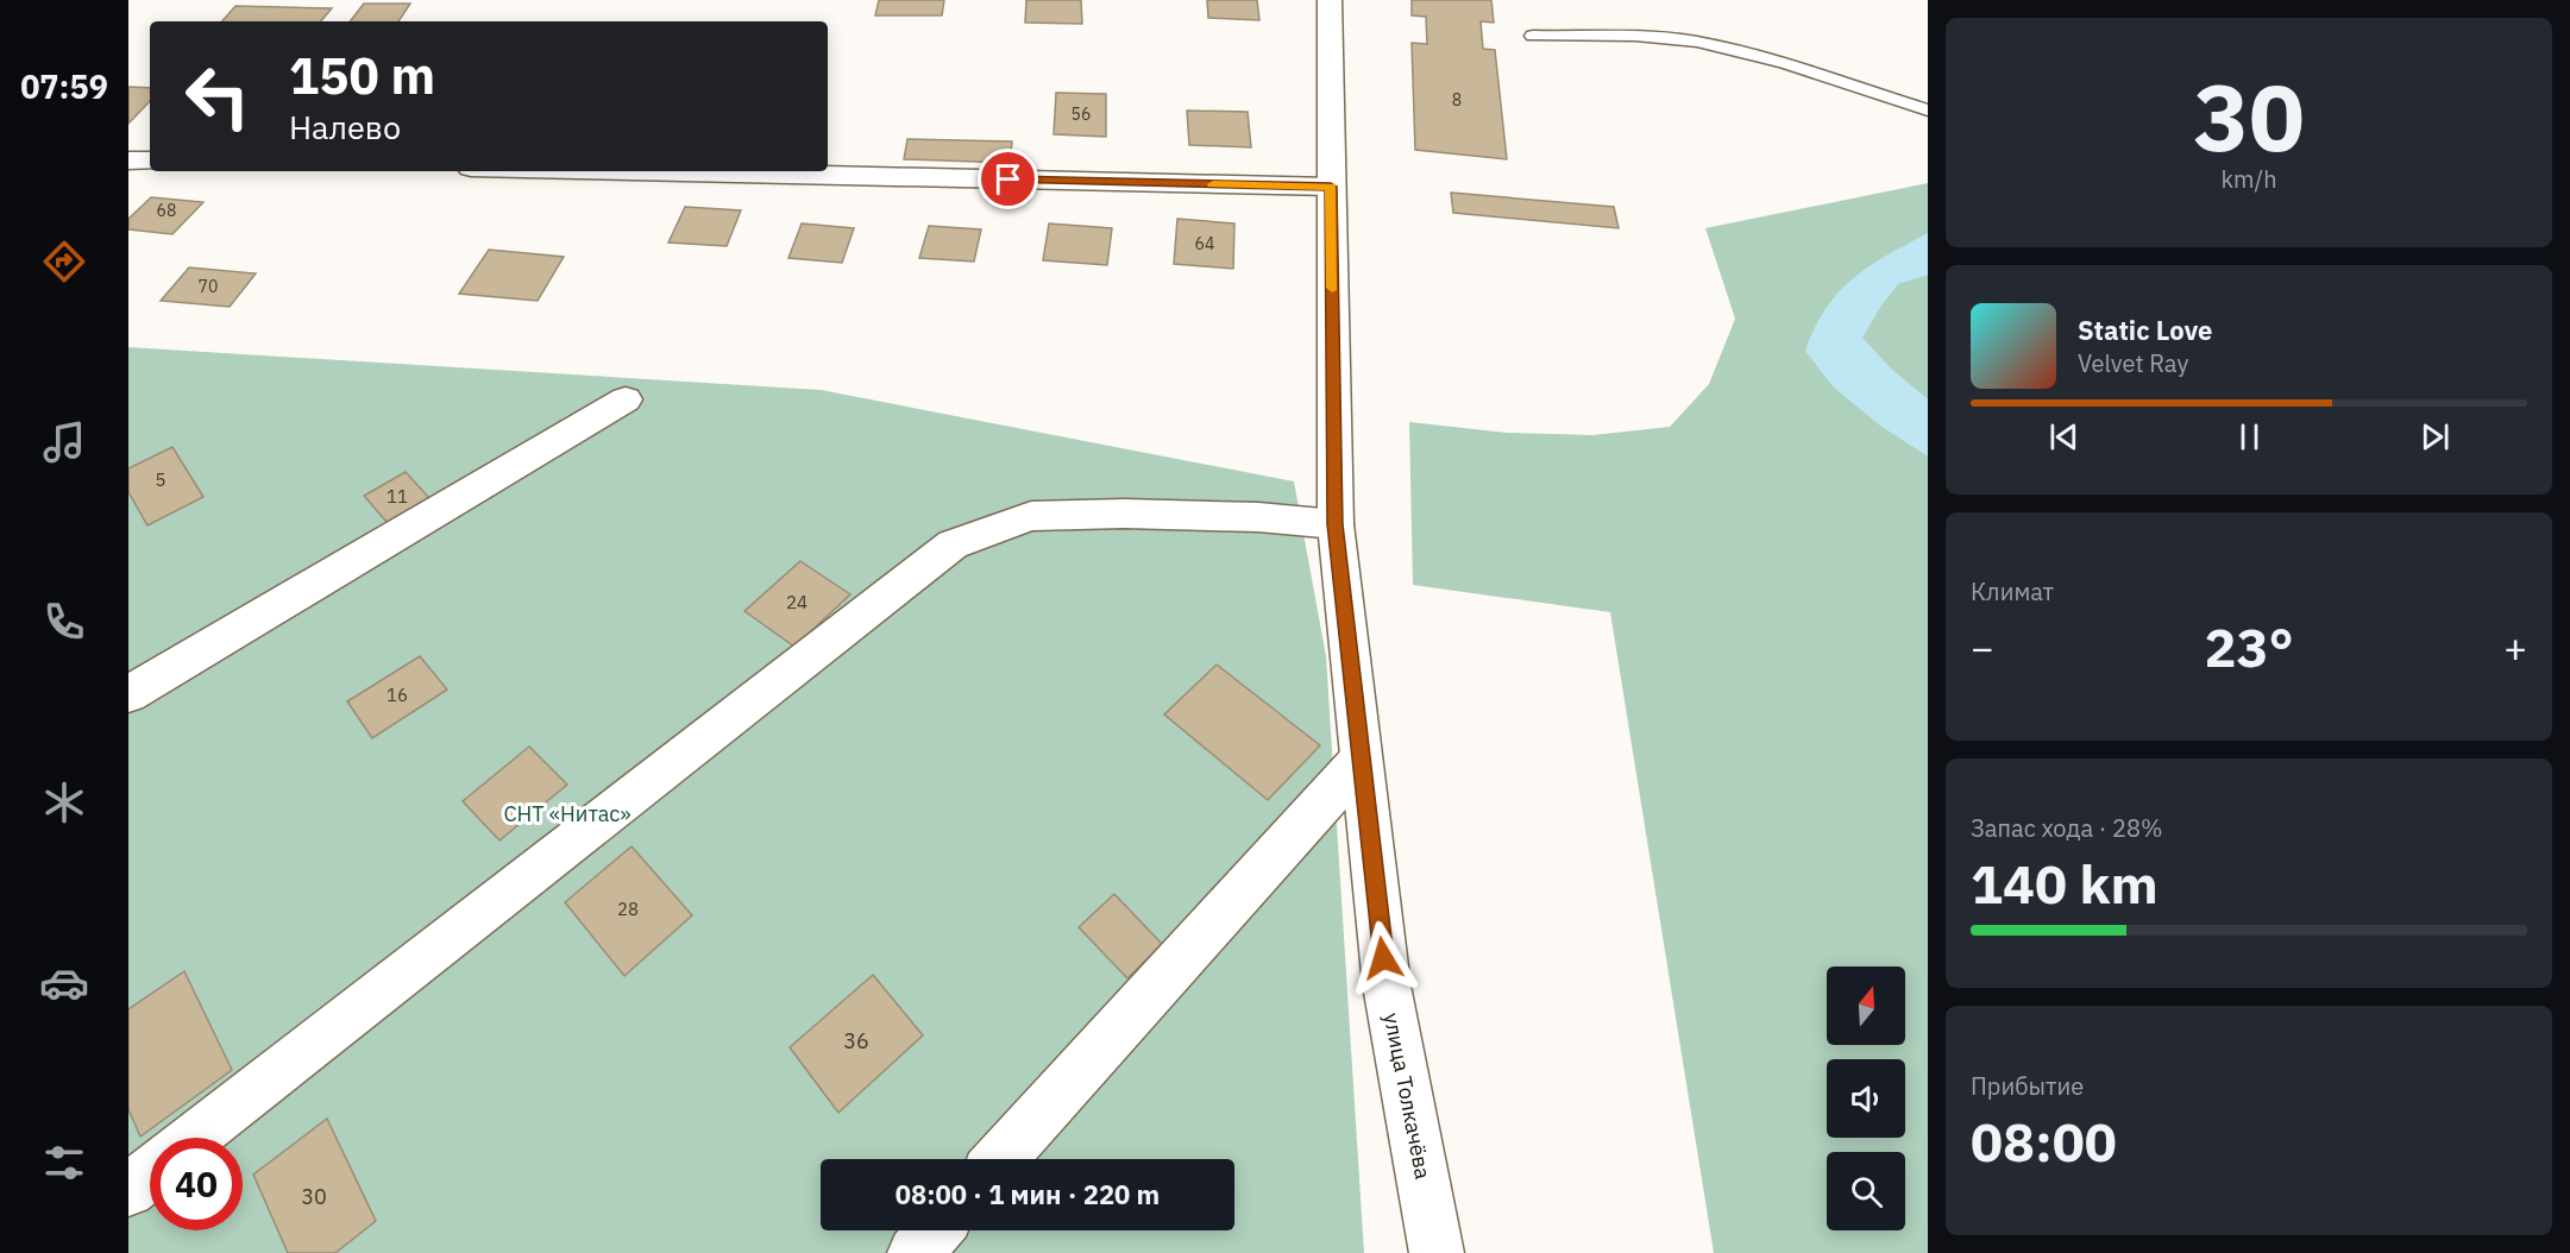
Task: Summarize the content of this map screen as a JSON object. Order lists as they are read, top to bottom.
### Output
{
  "streets": {
    "street": ["улица Толкачёва"]
  },
  "parks": ["СНТ «Нитас»"],
  "house_numbers": [
    "8",
    "56",
    "68",
    "64",
    "70",
    "5",
    "11",
    "24",
    "16",
    "28",
    "36",
    "30"
  ],
  "north": "top",
  "page": {
    "tabs": "07:59",
    "tile": [
      ["30", "km/h"],
      "Климат",
      ["Запас хода · 28%", "140 km"],
      ["Прибытие", "08:00"]
    ],
    "turn": ["150 m", "Налево"],
    "song": ["Static Love", "Velvet Ray"],
    "heat": ["−", "23°", "+"],
    "limit": "40",
    "trip": "08:00 · 1 мин · 220 m"
  }
}
